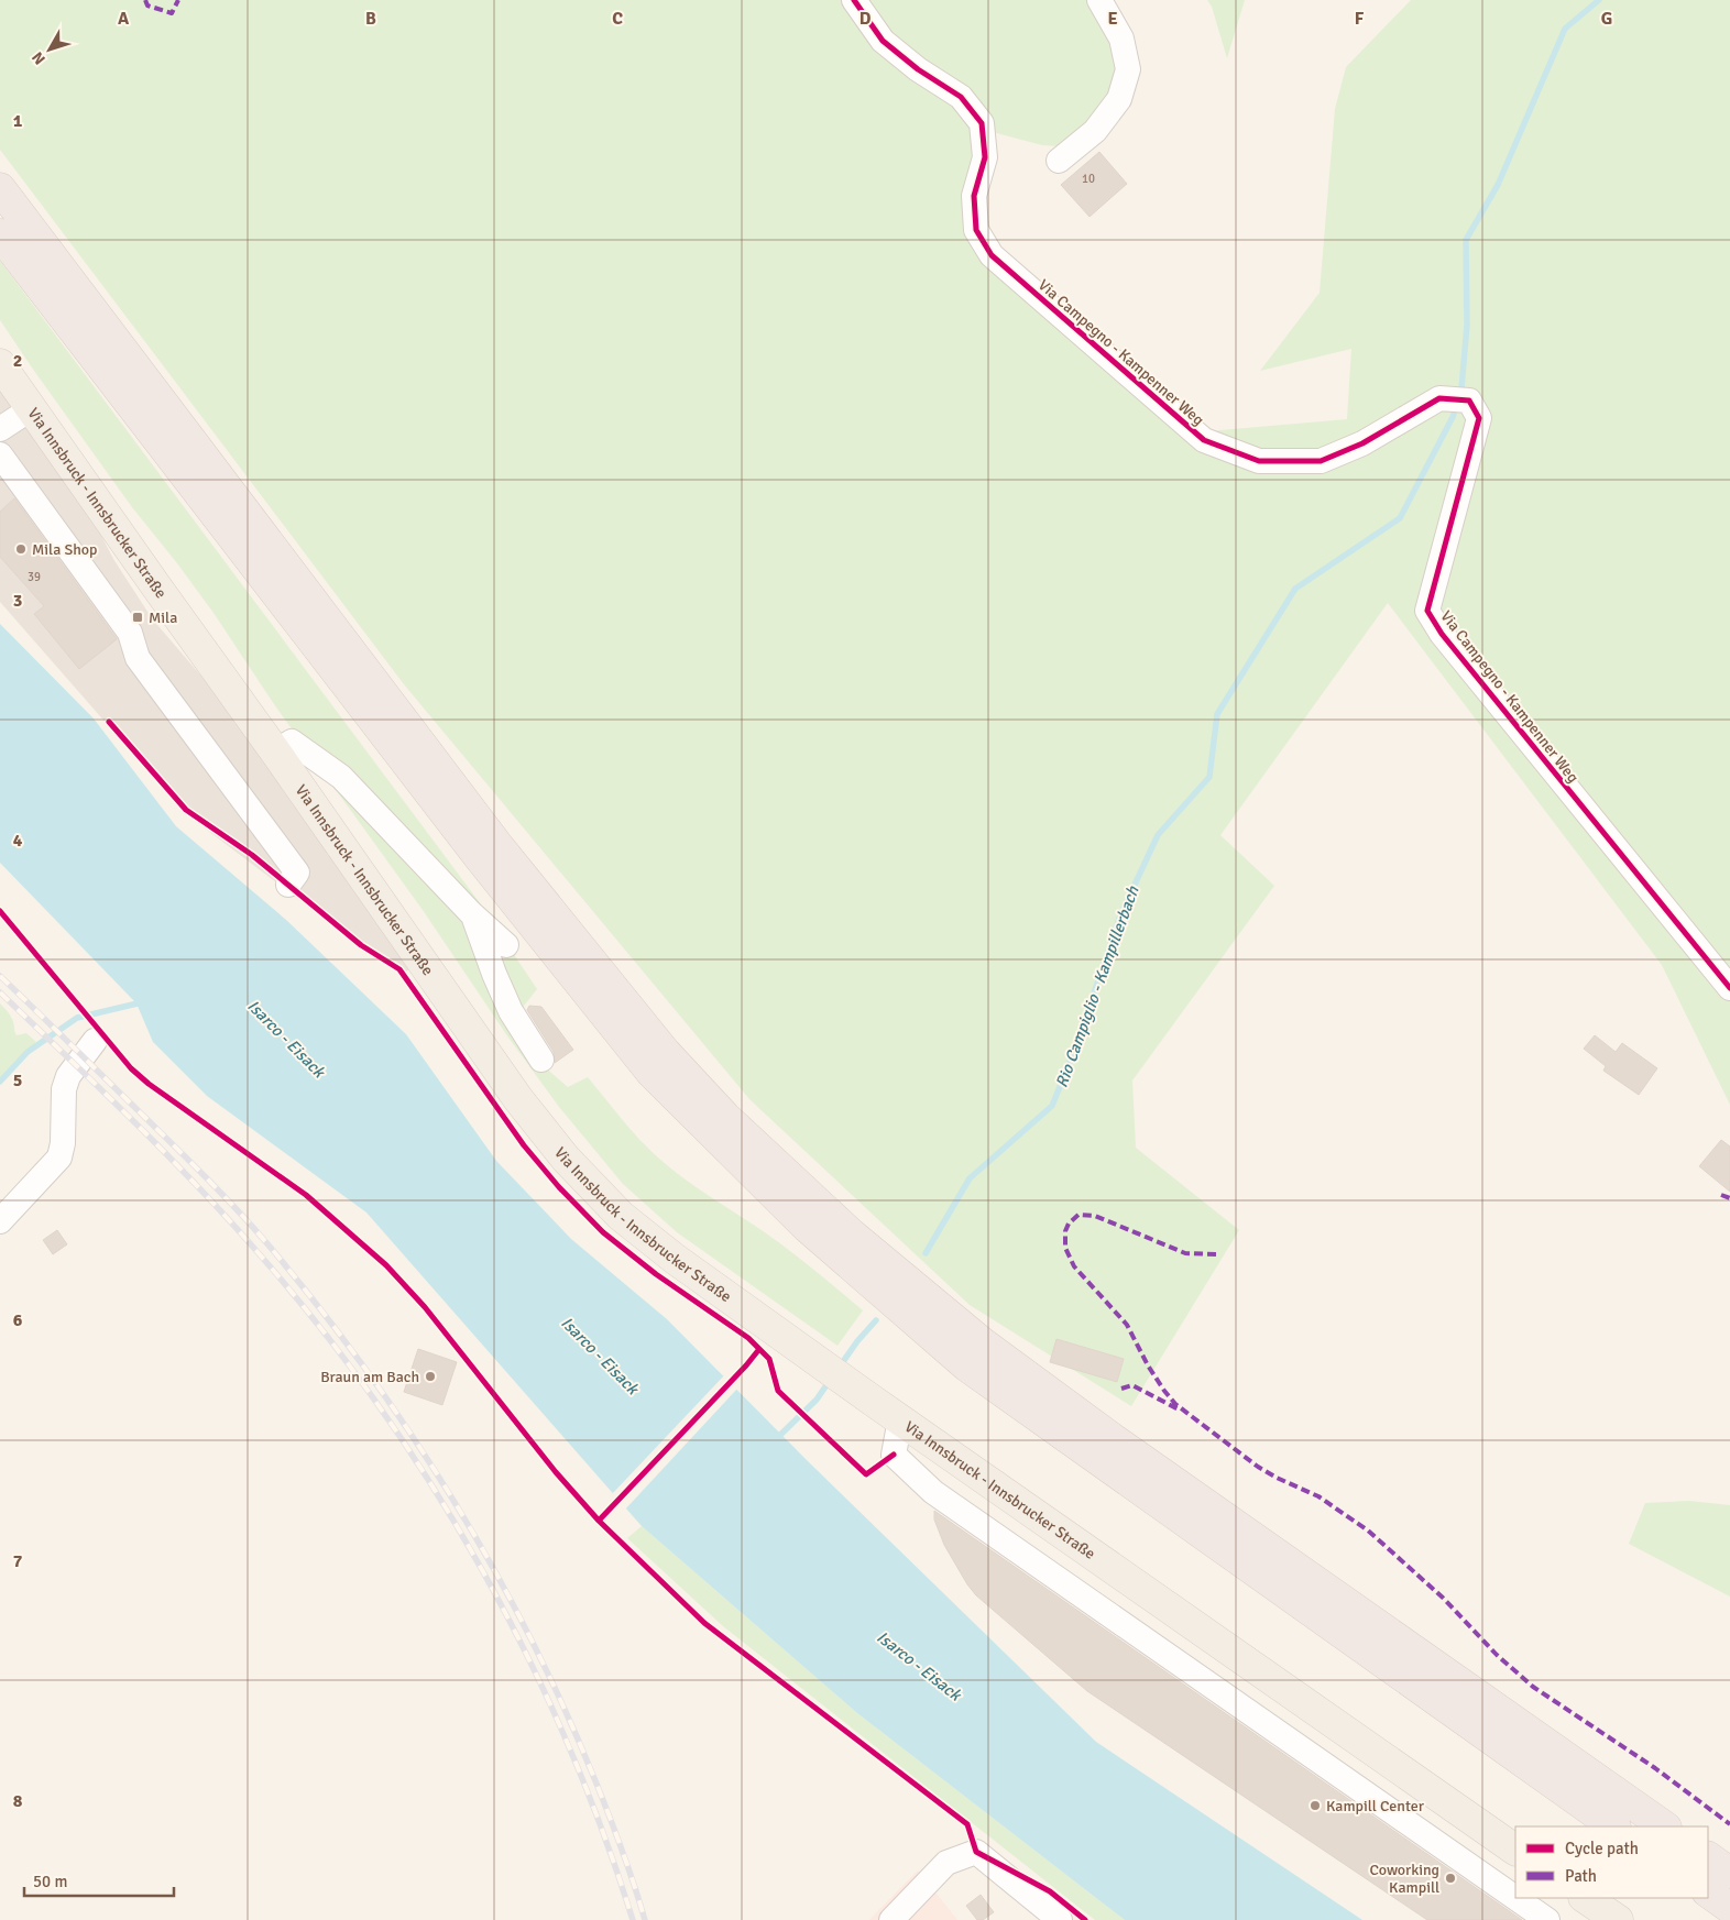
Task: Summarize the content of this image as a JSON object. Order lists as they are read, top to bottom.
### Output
{
  "streets": {
    "main road": ["Via Innsbruck - Innsbrucker Straße"],
    "street": ["Via Campegno - Kampenner Weg"]
  },
  "water": ["Rio Campiglio - Kampillerbach", "Isarco - Eisack"],
  "places": {
    "other": [
      "Mila Shop",
      "Braun am Bach",
      "Kampill Center",
      "Coworking Kampill"
    ],
    "transit": ["Mila"]
  },
  "house_numbers": ["10", "39"],
  "legend": ["Cycle path", "Path"],
  "scale_bar": "50 m",
  "north": "bottom left",
  "grid": {
    "columns": [
      "A",
      "B",
      "C",
      "D",
      "E",
      "F",
      "G"
    ],
    "rows": [
      "1",
      "2",
      "3",
      "4",
      "5",
      "6",
      "7",
      "8"
    ]
  }
}
